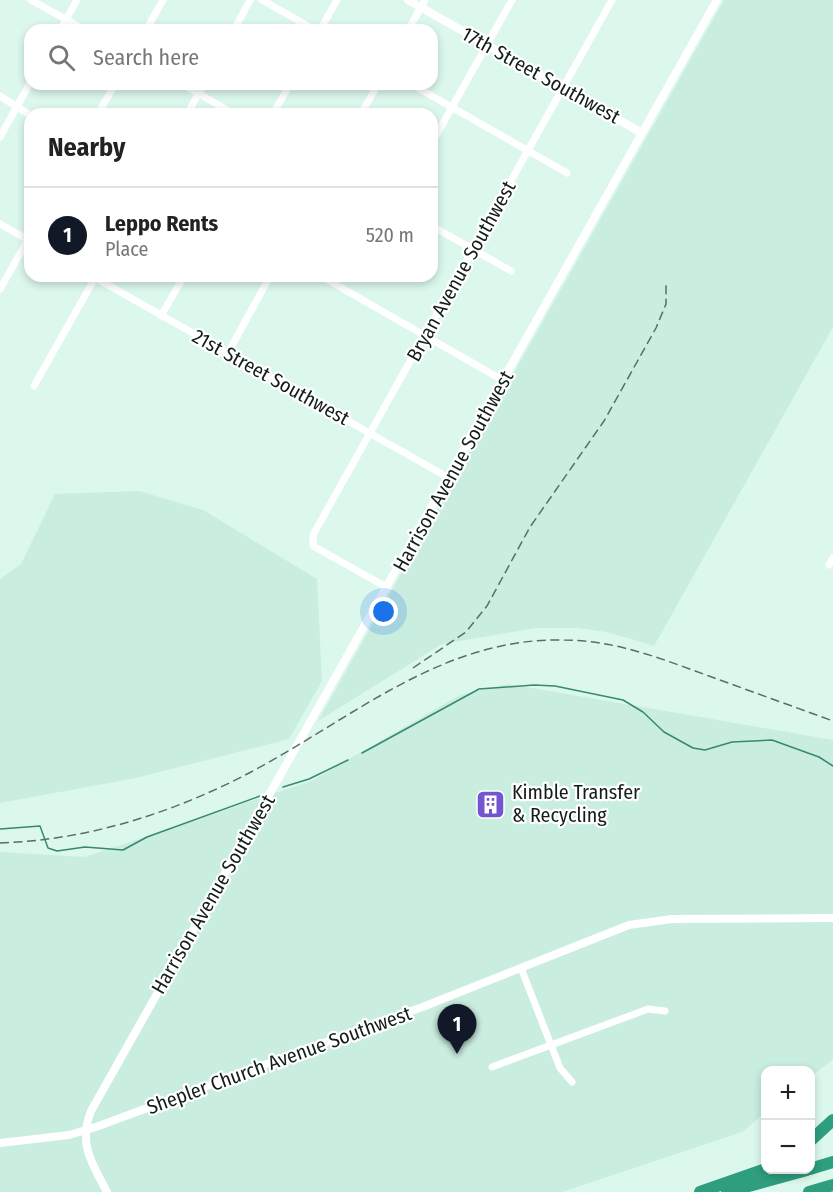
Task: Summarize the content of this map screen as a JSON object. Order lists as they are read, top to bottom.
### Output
{
  "streets": {
    "street": [
      "17th Street Southwest",
      "Bryan Avenue Southwest",
      "21st Street Southwest",
      "Harrison Avenue Southwest",
      "Shepler Church Avenue Southwest"
    ]
  },
  "crossings": [
    ["17th Street Southwest", "Bryan Avenue Southwest"],
    ["17th Street Southwest", "Harrison Avenue Southwest"],
    ["Bryan Avenue Southwest", "21st Street Southwest"],
    ["Bryan Avenue Southwest", "Harrison Avenue Southwest"],
    ["21st Street Southwest", "Harrison Avenue Southwest"],
    ["Harrison Avenue Southwest", "Shepler Church Avenue Southwest"]
  ],
  "places": {
    "building": ["Kimble Transfer & Recycling"]
  },
  "page": {
    "search": "Search here",
    "heading": "Nearby",
    "list": [
      {
        "mark": "1",
        "name": "Leppo Rents",
        "note": "Place",
        "value": "520 m"
      }
    ],
    "pins": "1",
    "map_buttons": ["+", "−"]
  }
}
